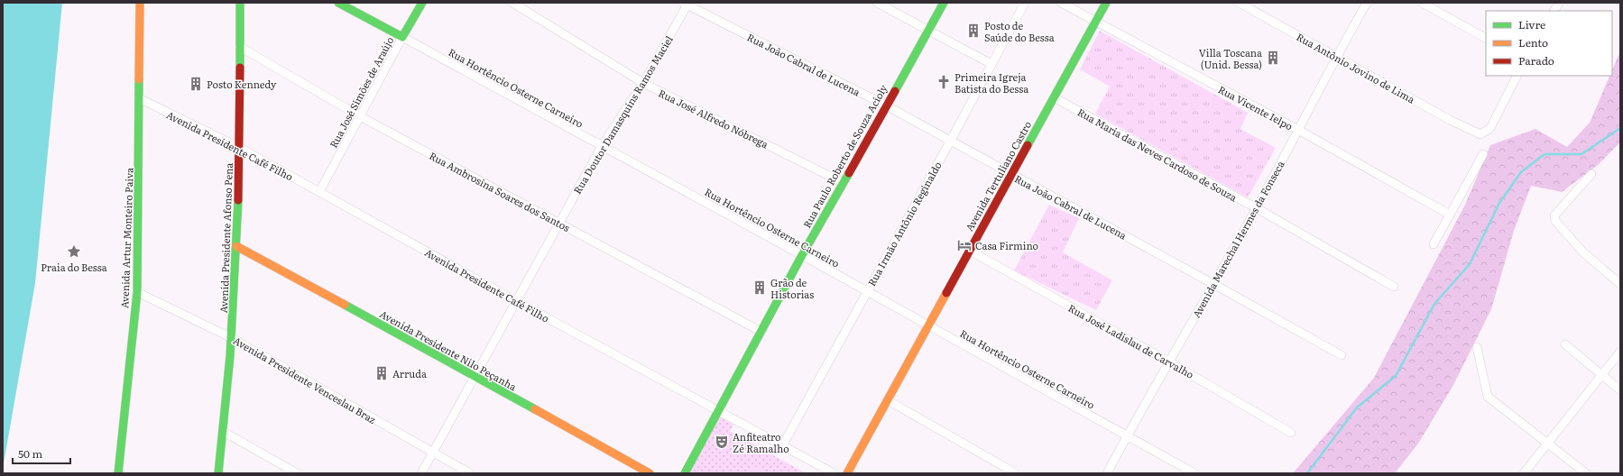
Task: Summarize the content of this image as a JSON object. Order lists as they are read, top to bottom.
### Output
{
  "streets": {
    "main road": [
      "Rua Hortêncio Osterne Carneiro",
      "Rua José Simões de Araújo",
      "Rua Paulo Roberto de Souza Acioly",
      "Avenida Tertuliano Castro",
      "Avenida Artur Monteiro Paiva",
      "Avenida Presidente Afonso Pena",
      "Avenida Presidente Nilo Peçanha"
    ],
    "street": [
      "Rua João Cabral de Lucena",
      "Rua Antônio Jovino de Lima",
      "Rua Vicente Ielpo",
      "Rua Doutor Damasquins Ramos Maciel",
      "Rua José Alfredo Nóbrega",
      "Avenida Presidente Café Filho",
      "Rua Maria das Neves Cardoso de Souza",
      "Rua Ambrosina Soares dos Santos",
      "Rua Irmão Antônio Reginaldo",
      "Avenida Marechal Hermes da Fonseca",
      "Rua José Ladislau de Carvalho",
      "Avenida Presidente Venceslau Braz"
    ]
  },
  "crossings": [
    ["Rua João Cabral de Lucena", "Rua Doutor Damasquins Ramos Maciel"],
    ["Rua João Cabral de Lucena", "Rua Paulo Roberto de Souza Acioly"],
    ["Rua João Cabral de Lucena", "Avenida Tertuliano Castro"],
    ["Rua João Cabral de Lucena", "Rua Irmão Antônio Reginaldo"],
    ["Rua João Cabral de Lucena", "Avenida Marechal Hermes da Fonseca"],
    ["Rua Antônio Jovino de Lima", "Avenida Marechal Hermes da Fonseca"],
    ["Rua Hortêncio Osterne Carneiro", "Rua José Simões de Araújo"],
    ["Rua Hortêncio Osterne Carneiro", "Rua Doutor Damasquins Ramos Maciel"],
    ["Rua Hortêncio Osterne Carneiro", "Rua Paulo Roberto de Souza Acioly"],
    ["Rua Hortêncio Osterne Carneiro", "Avenida Tertuliano Castro"],
    ["Rua Hortêncio Osterne Carneiro", "Rua Irmão Antônio Reginaldo"],
    ["Rua Hortêncio Osterne Carneiro", "Avenida Marechal Hermes da Fonseca"],
    ["Rua José Simões de Araújo", "Avenida Presidente Café Filho"],
    ["Rua José Simões de Araújo", "Rua Ambrosina Soares dos Santos"],
    ["Rua Vicente Ielpo", "Avenida Tertuliano Castro"],
    ["Rua Vicente Ielpo", "Avenida Marechal Hermes da Fonseca"],
    ["Rua Doutor Damasquins Ramos Maciel", "Rua José Alfredo Nóbrega"],
    ["Rua Doutor Damasquins Ramos Maciel", "Avenida Presidente Café Filho"],
    ["Rua Doutor Damasquins Ramos Maciel", "Rua Ambrosina Soares dos Santos"],
    ["Rua Doutor Damasquins Ramos Maciel", "Avenida Presidente Nilo Peçanha"],
    ["Rua Doutor Damasquins Ramos Maciel", "Avenida Presidente Venceslau Braz"],
    ["Rua José Alfredo Nóbrega", "Rua Paulo Roberto de Souza Acioly"],
    ["Avenida Presidente Café Filho", "Rua Paulo Roberto de Souza Acioly"],
    ["Avenida Presidente Café Filho", "Rua Irmão Antônio Reginaldo"],
    ["Avenida Presidente Café Filho", "Avenida Artur Monteiro Paiva"],
    ["Avenida Presidente Café Filho", "Avenida Presidente Afonso Pena"],
    ["Rua Maria das Neves Cardoso de Souza", "Avenida Tertuliano Castro"],
    ["Rua Maria das Neves Cardoso de Souza", "Avenida Marechal Hermes da Fonseca"],
    ["Rua Paulo Roberto de Souza Acioly", "Rua Ambrosina Soares dos Santos"],
    ["Avenida Tertuliano Castro", "Rua José Ladislau de Carvalho"],
    ["Rua Ambrosina Soares dos Santos", "Avenida Presidente Afonso Pena"],
    ["Avenida Artur Monteiro Paiva", "Avenida Presidente Venceslau Braz"],
    ["Avenida Presidente Afonso Pena", "Avenida Presidente Nilo Peçanha"],
    ["Avenida Presidente Afonso Pena", "Avenida Presidente Venceslau Braz"],
    ["Avenida Marechal Hermes da Fonseca", "Rua José Ladislau de Carvalho"]
  ],
  "places": {
    "building": [
      "Posto de Saúde do Bessa",
      "Villa Toscana (Unid. Bessa)",
      "Posto Kennedy",
      "Grão de Historias",
      "Arruda"
    ],
    "church": ["Primeira Igreja Batista do Bessa"],
    "hotel": ["Casa Firmino"],
    "place": ["Praia do Bessa"],
    "theatre": ["Anfiteatro Zé Ramalho"]
  },
  "legend": ["Livre", "Lento", "Parado"],
  "scale_bar": "50 m"
}
